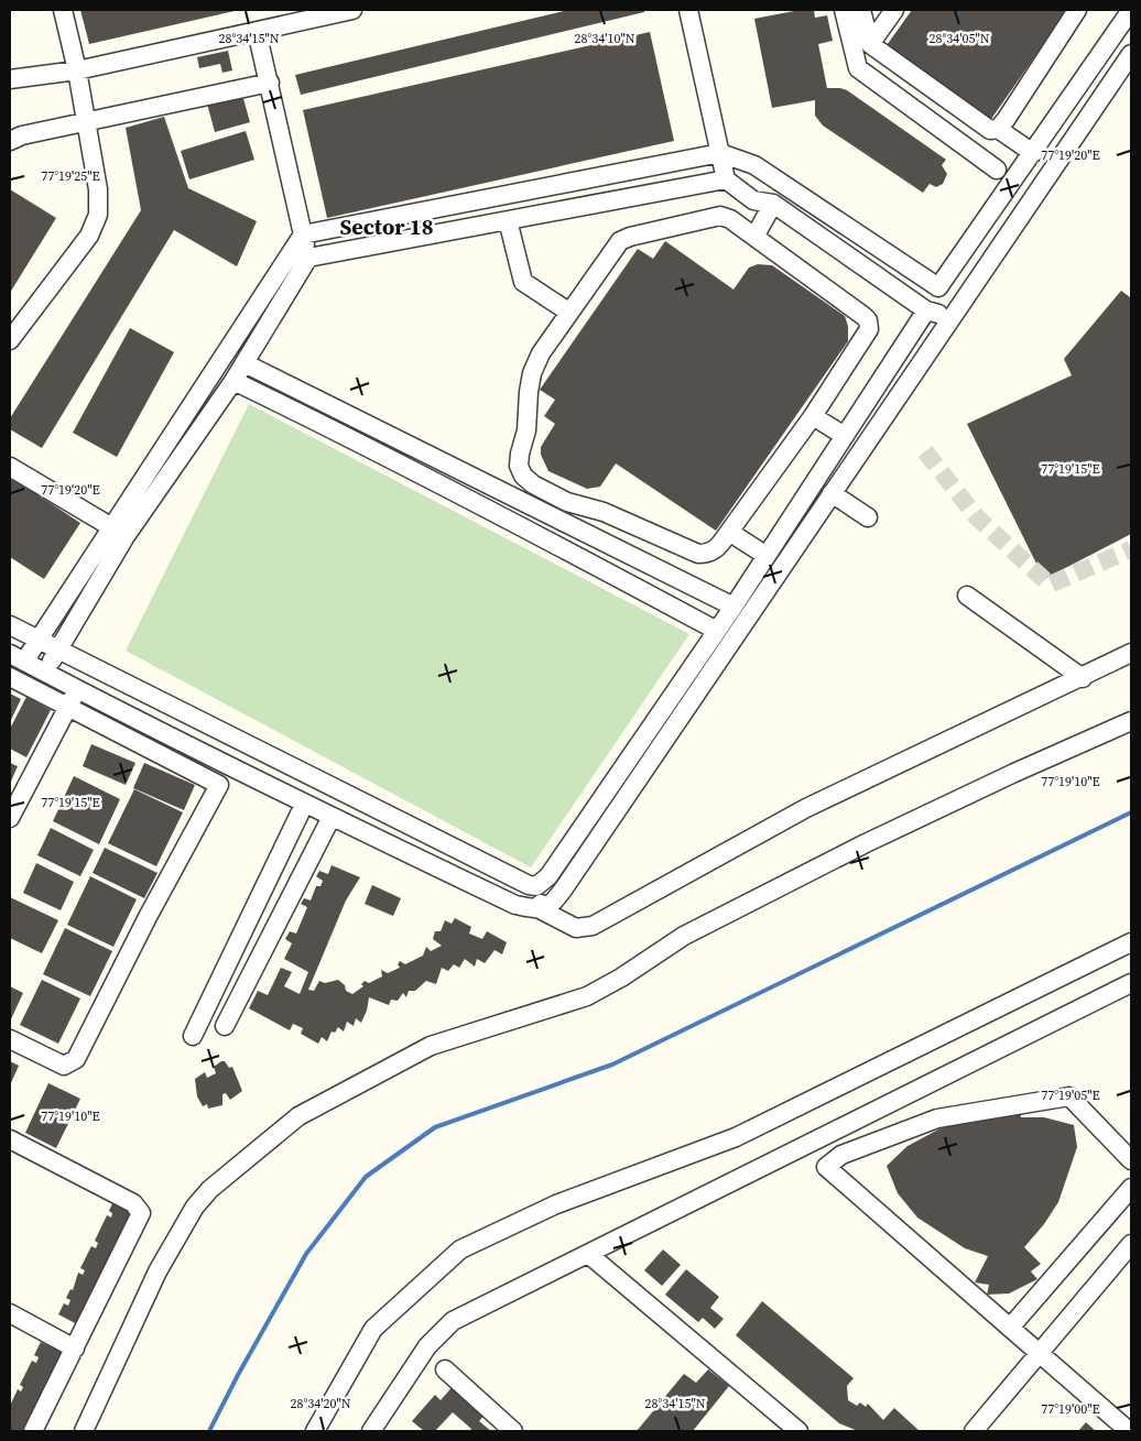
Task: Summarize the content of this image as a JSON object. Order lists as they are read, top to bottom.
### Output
{
  "districts": ["Sector 18"],
  "coordinates": [
    "28°34'10\"N",
    "28°34'15\"N",
    "28°34'05\"N",
    "77°19'20\"E",
    "77°19'25\"E",
    "77°19'15\"E",
    "77°19'10\"E",
    "77°19'05\"E",
    "28°34'20\"N",
    "77°19'00\"E"
  ]
}
